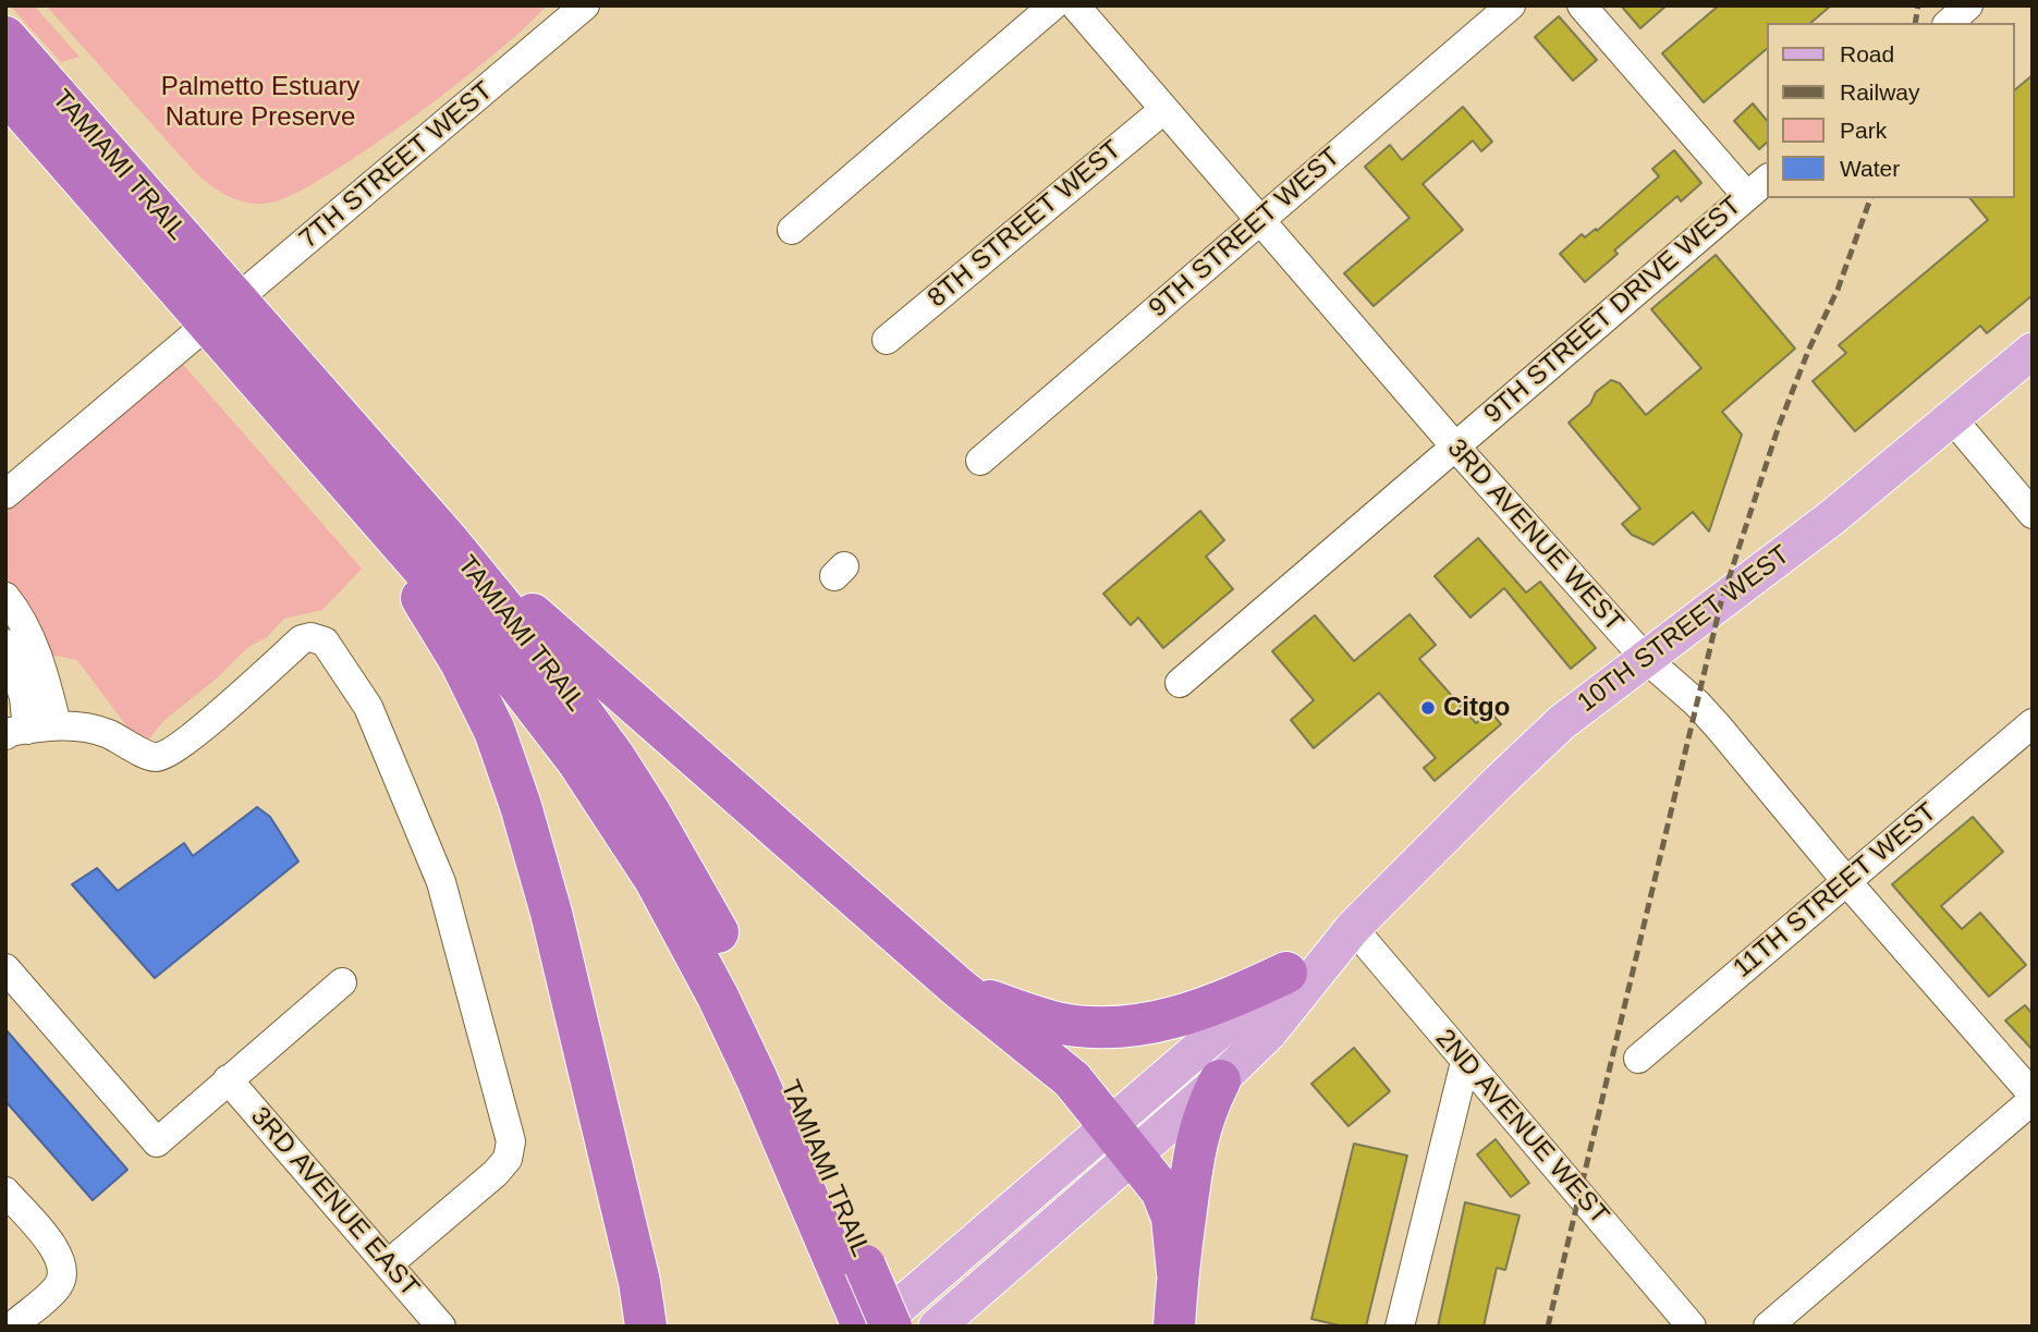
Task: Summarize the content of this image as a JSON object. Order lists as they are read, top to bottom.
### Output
{
  "streets": {
    "highway": ["TAMIAMI TRAIL"],
    "main road": ["10TH STREET WEST"],
    "street": [
      "7TH STREET WEST",
      "8TH STREET WEST",
      "9TH STREET WEST",
      "9TH STREET DRIVE WEST",
      "3RD AVENUE WEST",
      "11TH STREET WEST",
      "2ND AVENUE WEST",
      "3RD AVENUE EAST"
    ]
  },
  "crossings": [
    ["TAMIAMI TRAIL", "7TH STREET WEST"],
    ["8TH STREET WEST", "3RD AVENUE WEST"],
    ["9TH STREET WEST", "3RD AVENUE WEST"],
    ["9TH STREET DRIVE WEST", "3RD AVENUE WEST"],
    ["3RD AVENUE WEST", "10TH STREET WEST"],
    ["3RD AVENUE WEST", "11TH STREET WEST"],
    ["10TH STREET WEST", "2ND AVENUE WEST"]
  ],
  "parks": ["Palmetto Estuary Nature Preserve"],
  "places": ["Citgo"],
  "legend": [
    "Road",
    "Railway",
    "Park",
    "Water"
  ]
}
